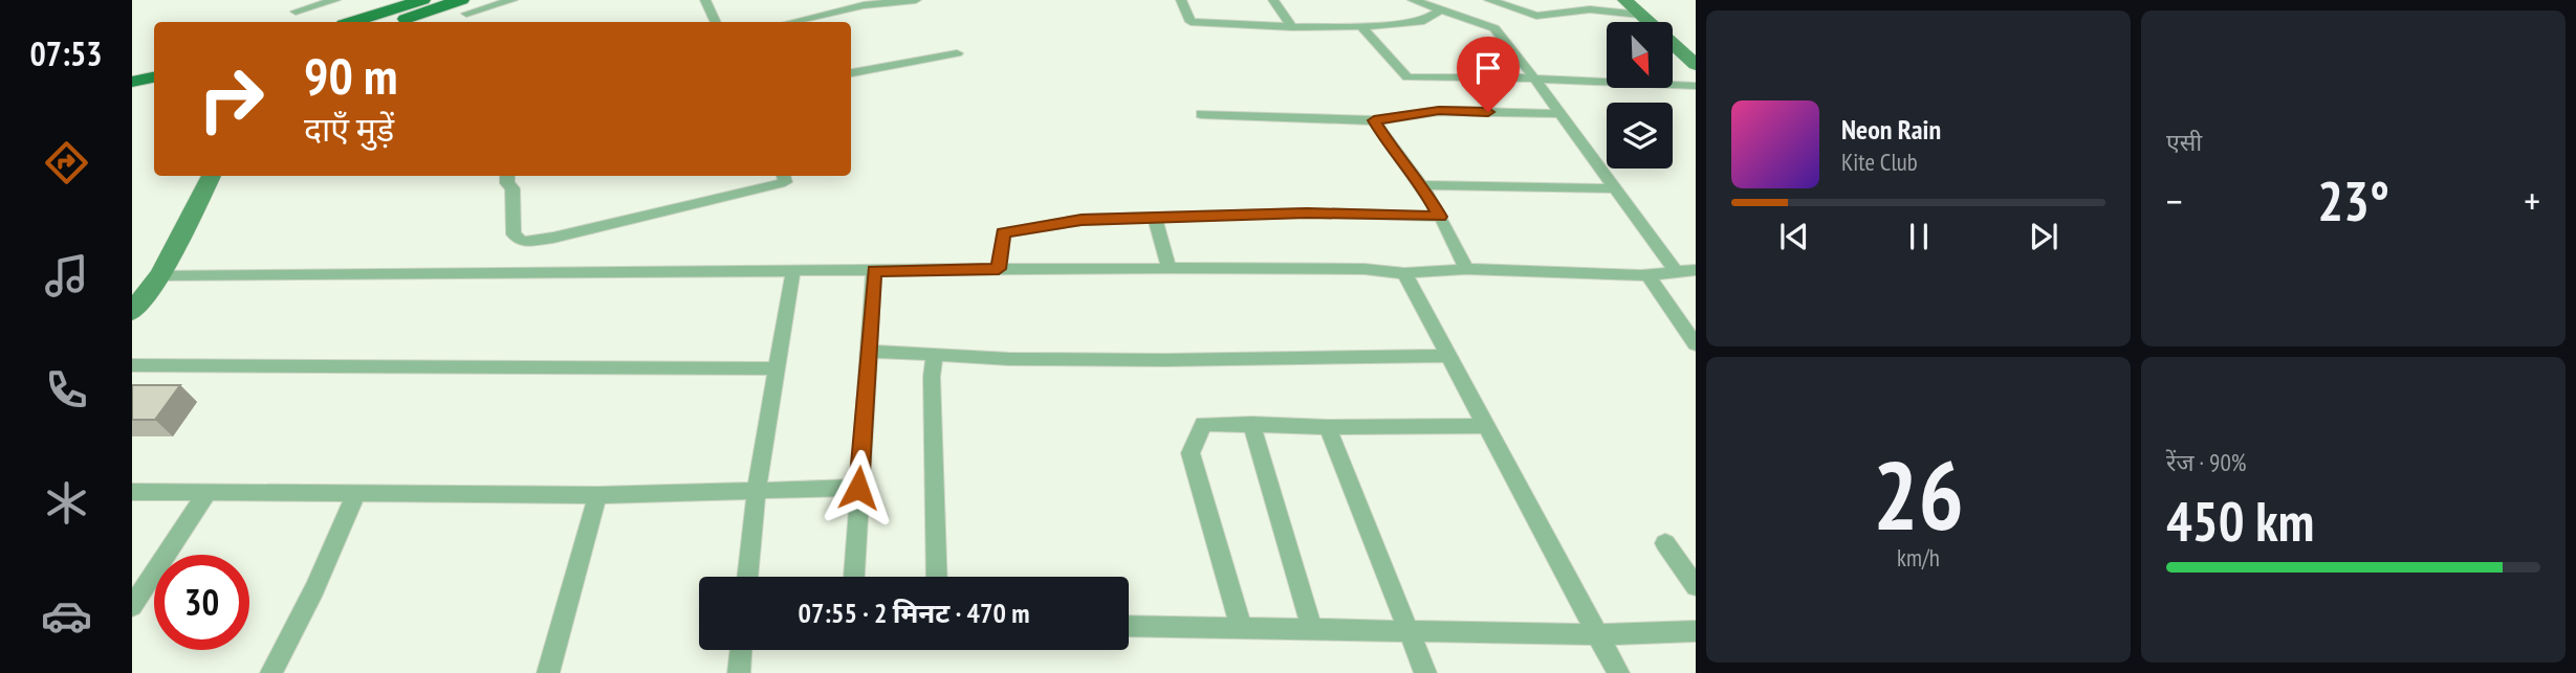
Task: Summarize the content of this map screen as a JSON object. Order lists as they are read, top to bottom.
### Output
{
  "north": "bottom right",
  "page": {
    "tabs": "07:53",
    "tile": [
      "एसी",
      ["26", "km/h"],
      ["रेंज · 90%", "450 km"]
    ],
    "turn": ["90 m", "दाएँ मुड़ें"],
    "song": ["Neon Rain", "Kite Club"],
    "heat": ["−", "23°", "+"],
    "limit": "30",
    "trip": "07:55 · 2 मिनट · 470 m"
  }
}
